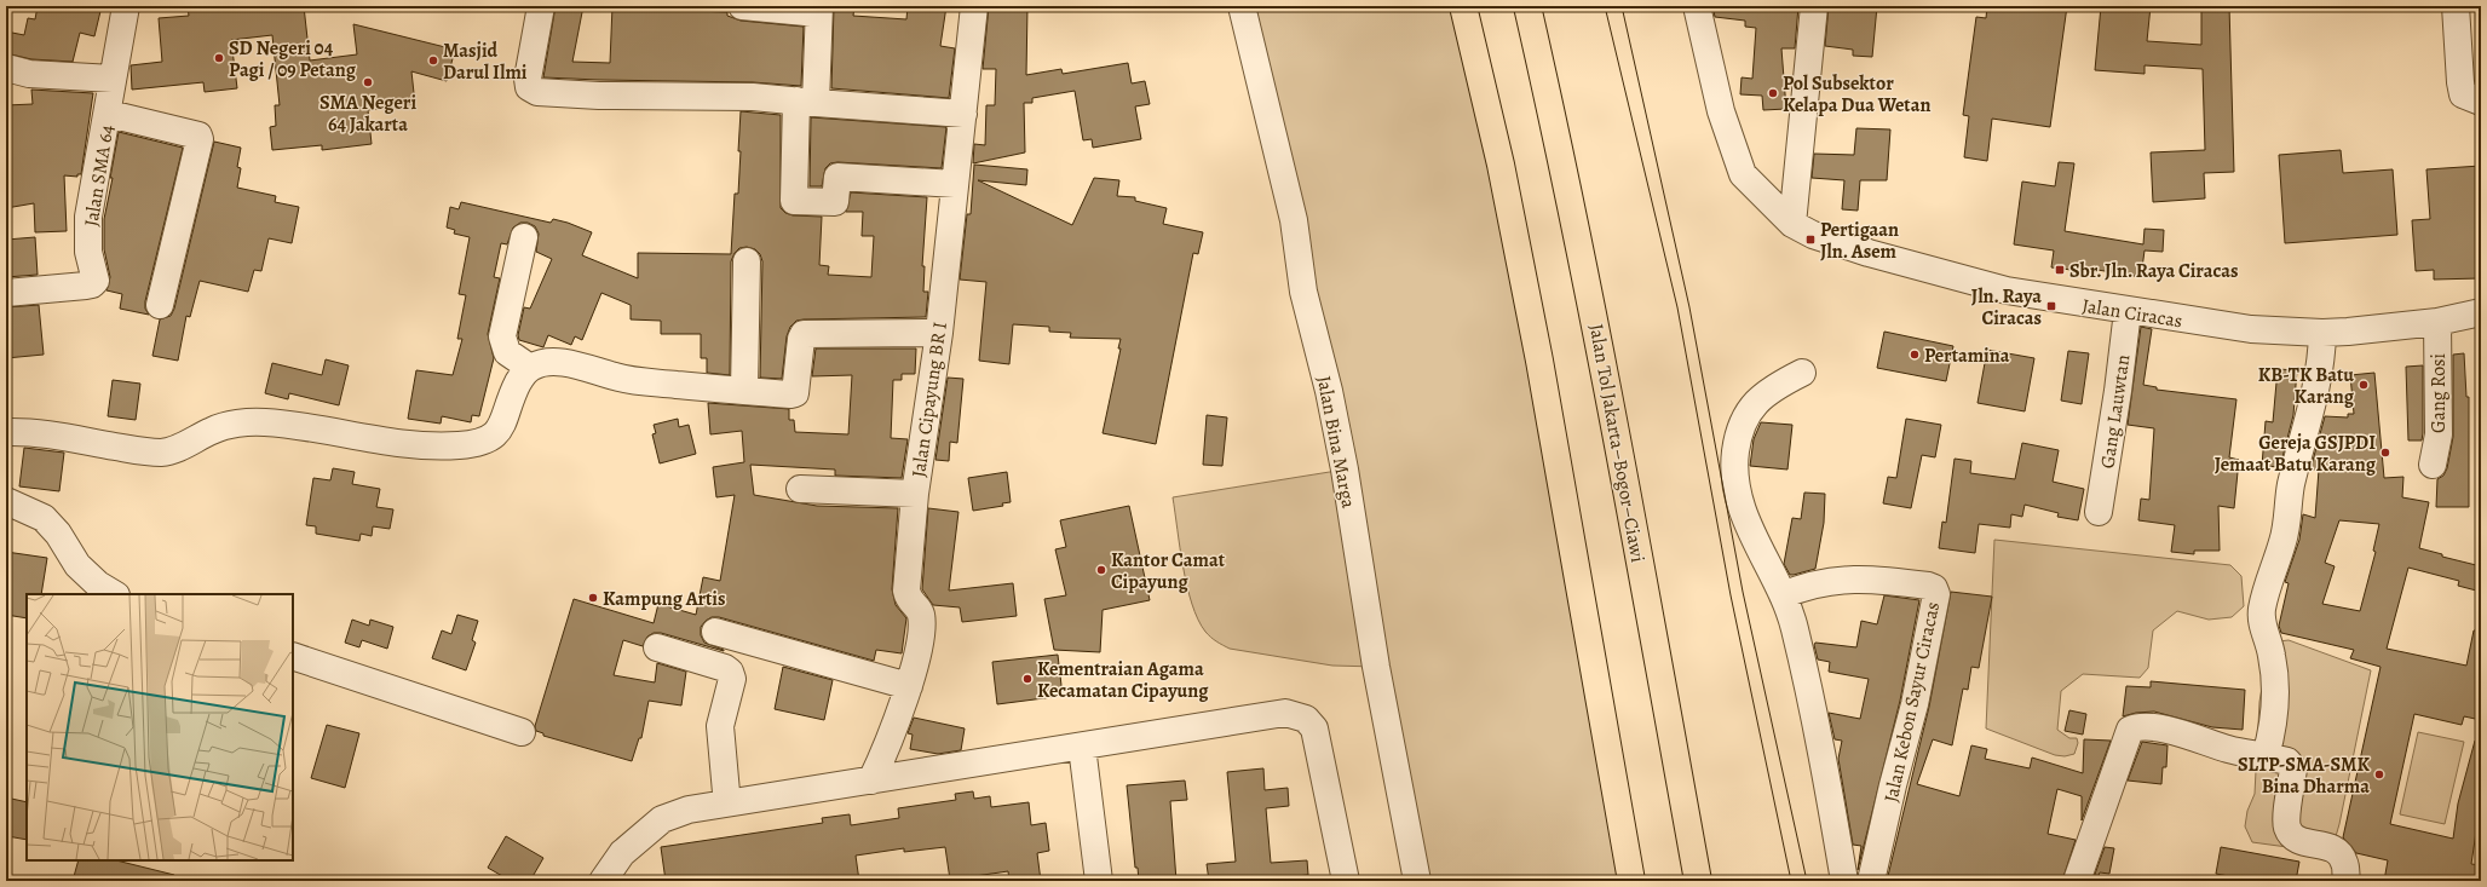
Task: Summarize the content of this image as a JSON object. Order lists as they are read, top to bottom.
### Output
{
  "streets": {
    "highway": ["Jalan Tol Jakarta–Bogor–Ciawi"],
    "street": [
      "Jalan SMA 64",
      "Jalan Ciracas",
      "Gang Rosi",
      "Jalan Cipayung BR I",
      "Gang Lauwtan",
      "Jalan Bina Marga",
      "Jalan Kebon Sayur Ciracas"
    ]
  },
  "crossings": [
    ["Jalan Ciracas", "Gang Rosi"],
    ["Jalan Ciracas", "Gang Lauwtan"]
  ],
  "places": {
    "other": [
      "SD Negeri 04 Pagi / 09 Petang",
      "Masjid Darul Ilmi",
      "SMA Negeri 64 Jakarta",
      "Pol Subsektor Kelapa Dua Wetan",
      "Pertamina",
      "KB-TK Batu Karang",
      "Gereja GSJPDI Jemaat Batu Karang",
      "Kantor Camat Cipayung",
      "Kampung Artis",
      "Kementraian Agama Kecamatan Cipayung",
      "SLTP-SMA-SMK Bina Dharma"
    ],
    "transit": ["Pertigaan Jln. Asem", "Sbr. Jln. Raya Ciracas", "Jln. Raya Ciracas"]
  }
}
